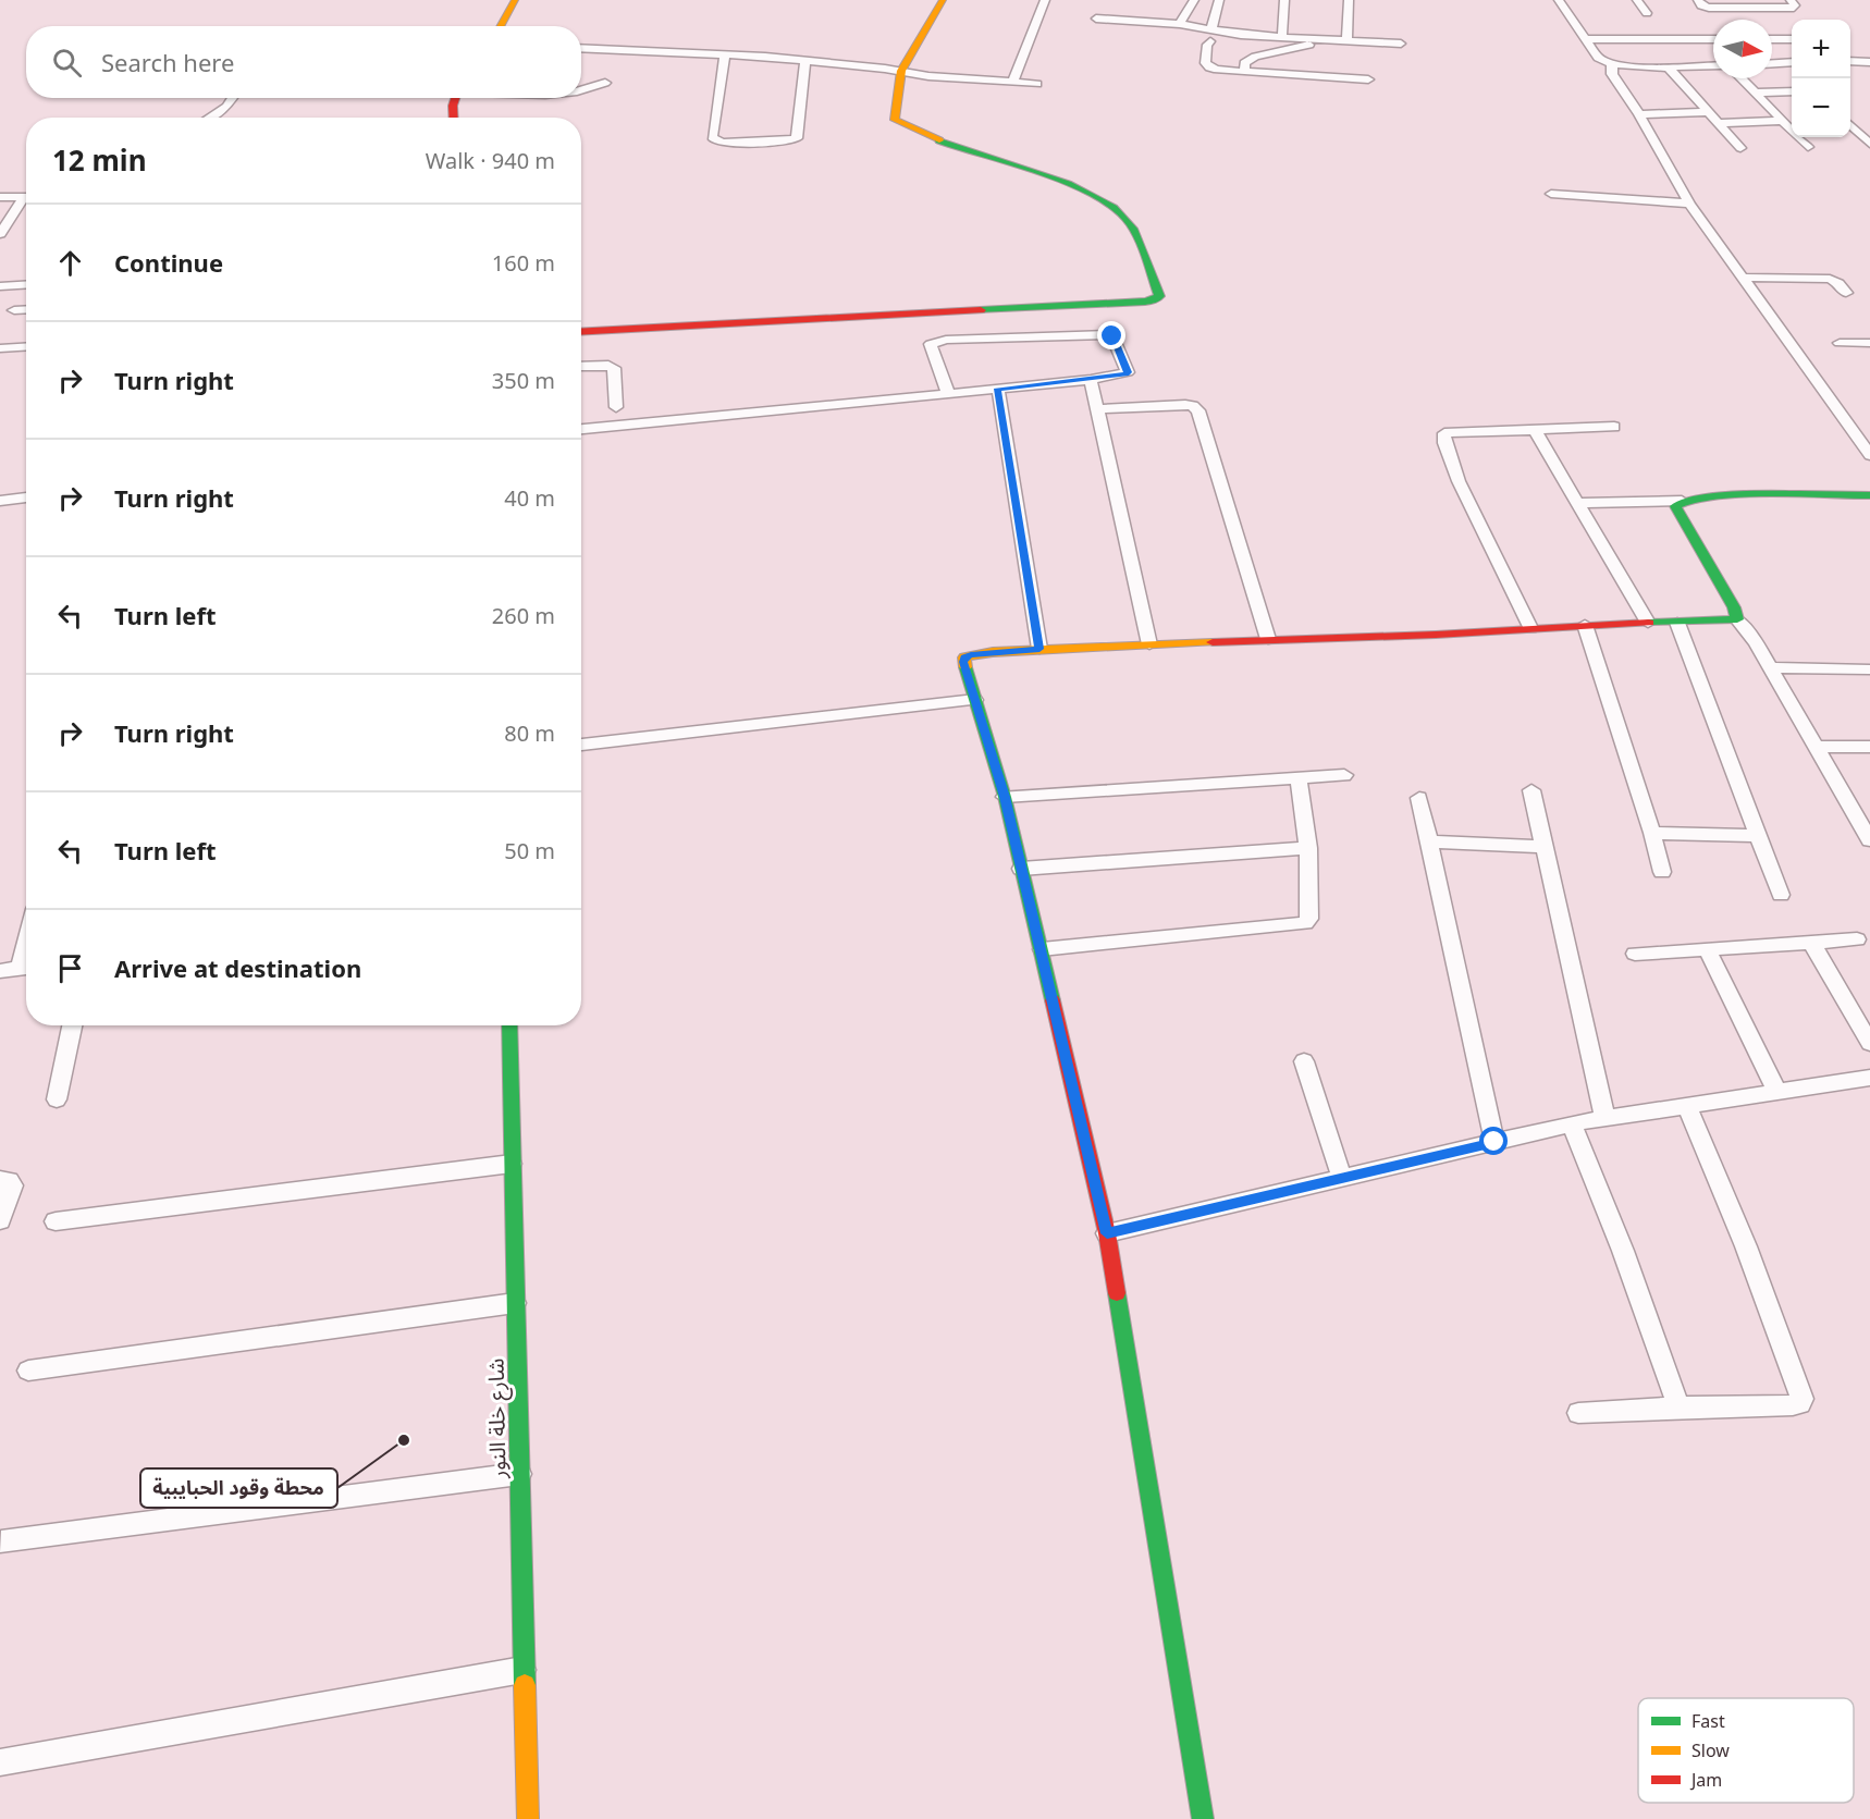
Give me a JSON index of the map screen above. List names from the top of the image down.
{
  "streets": {
    "street": ["شارع خلة النور"]
  },
  "places": ["محطة وقود الحبايبية"],
  "legend": ["Fast", "Slow", "Jam"],
  "north": "right",
  "page": {
    "map_buttons": ["+", "−"],
    "search": "Search here",
    "heading": ["12 min", "Walk · 940 m"],
    "list": [
      ["Continue", "160 m"],
      ["Turn right", "350 m"],
      ["Turn right", "40 m"],
      ["Turn left", "260 m"],
      ["Turn right", "80 m"],
      ["Turn left", "50 m"],
      "Arrive at destination"
    ]
  }
}
